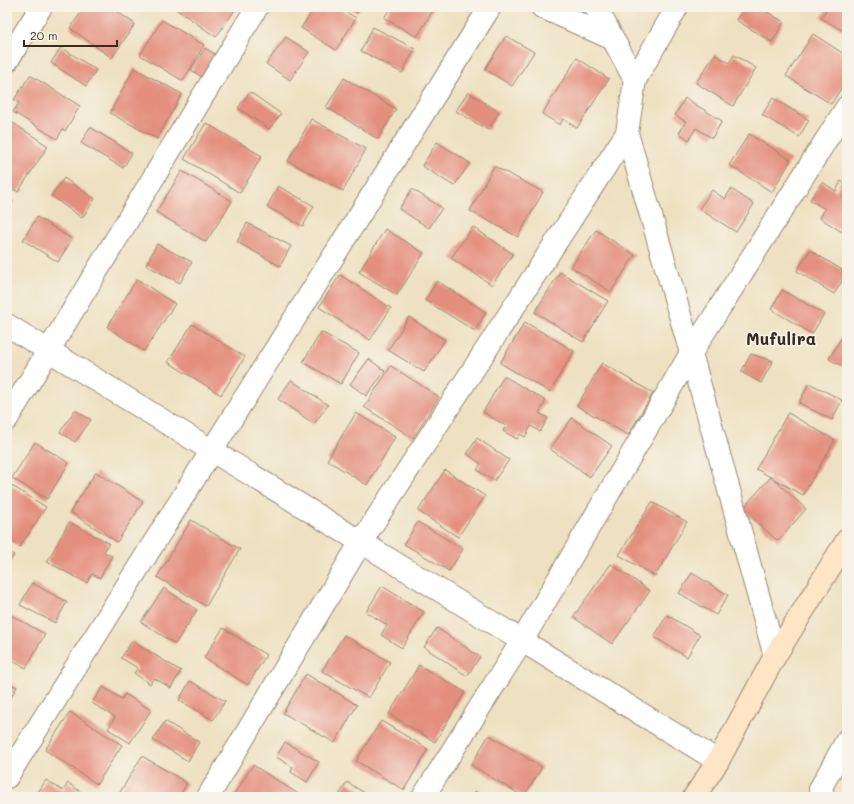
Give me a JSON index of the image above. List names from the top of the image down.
{
  "districts": ["Mufulira"],
  "scale_bar": "20 m"
}
